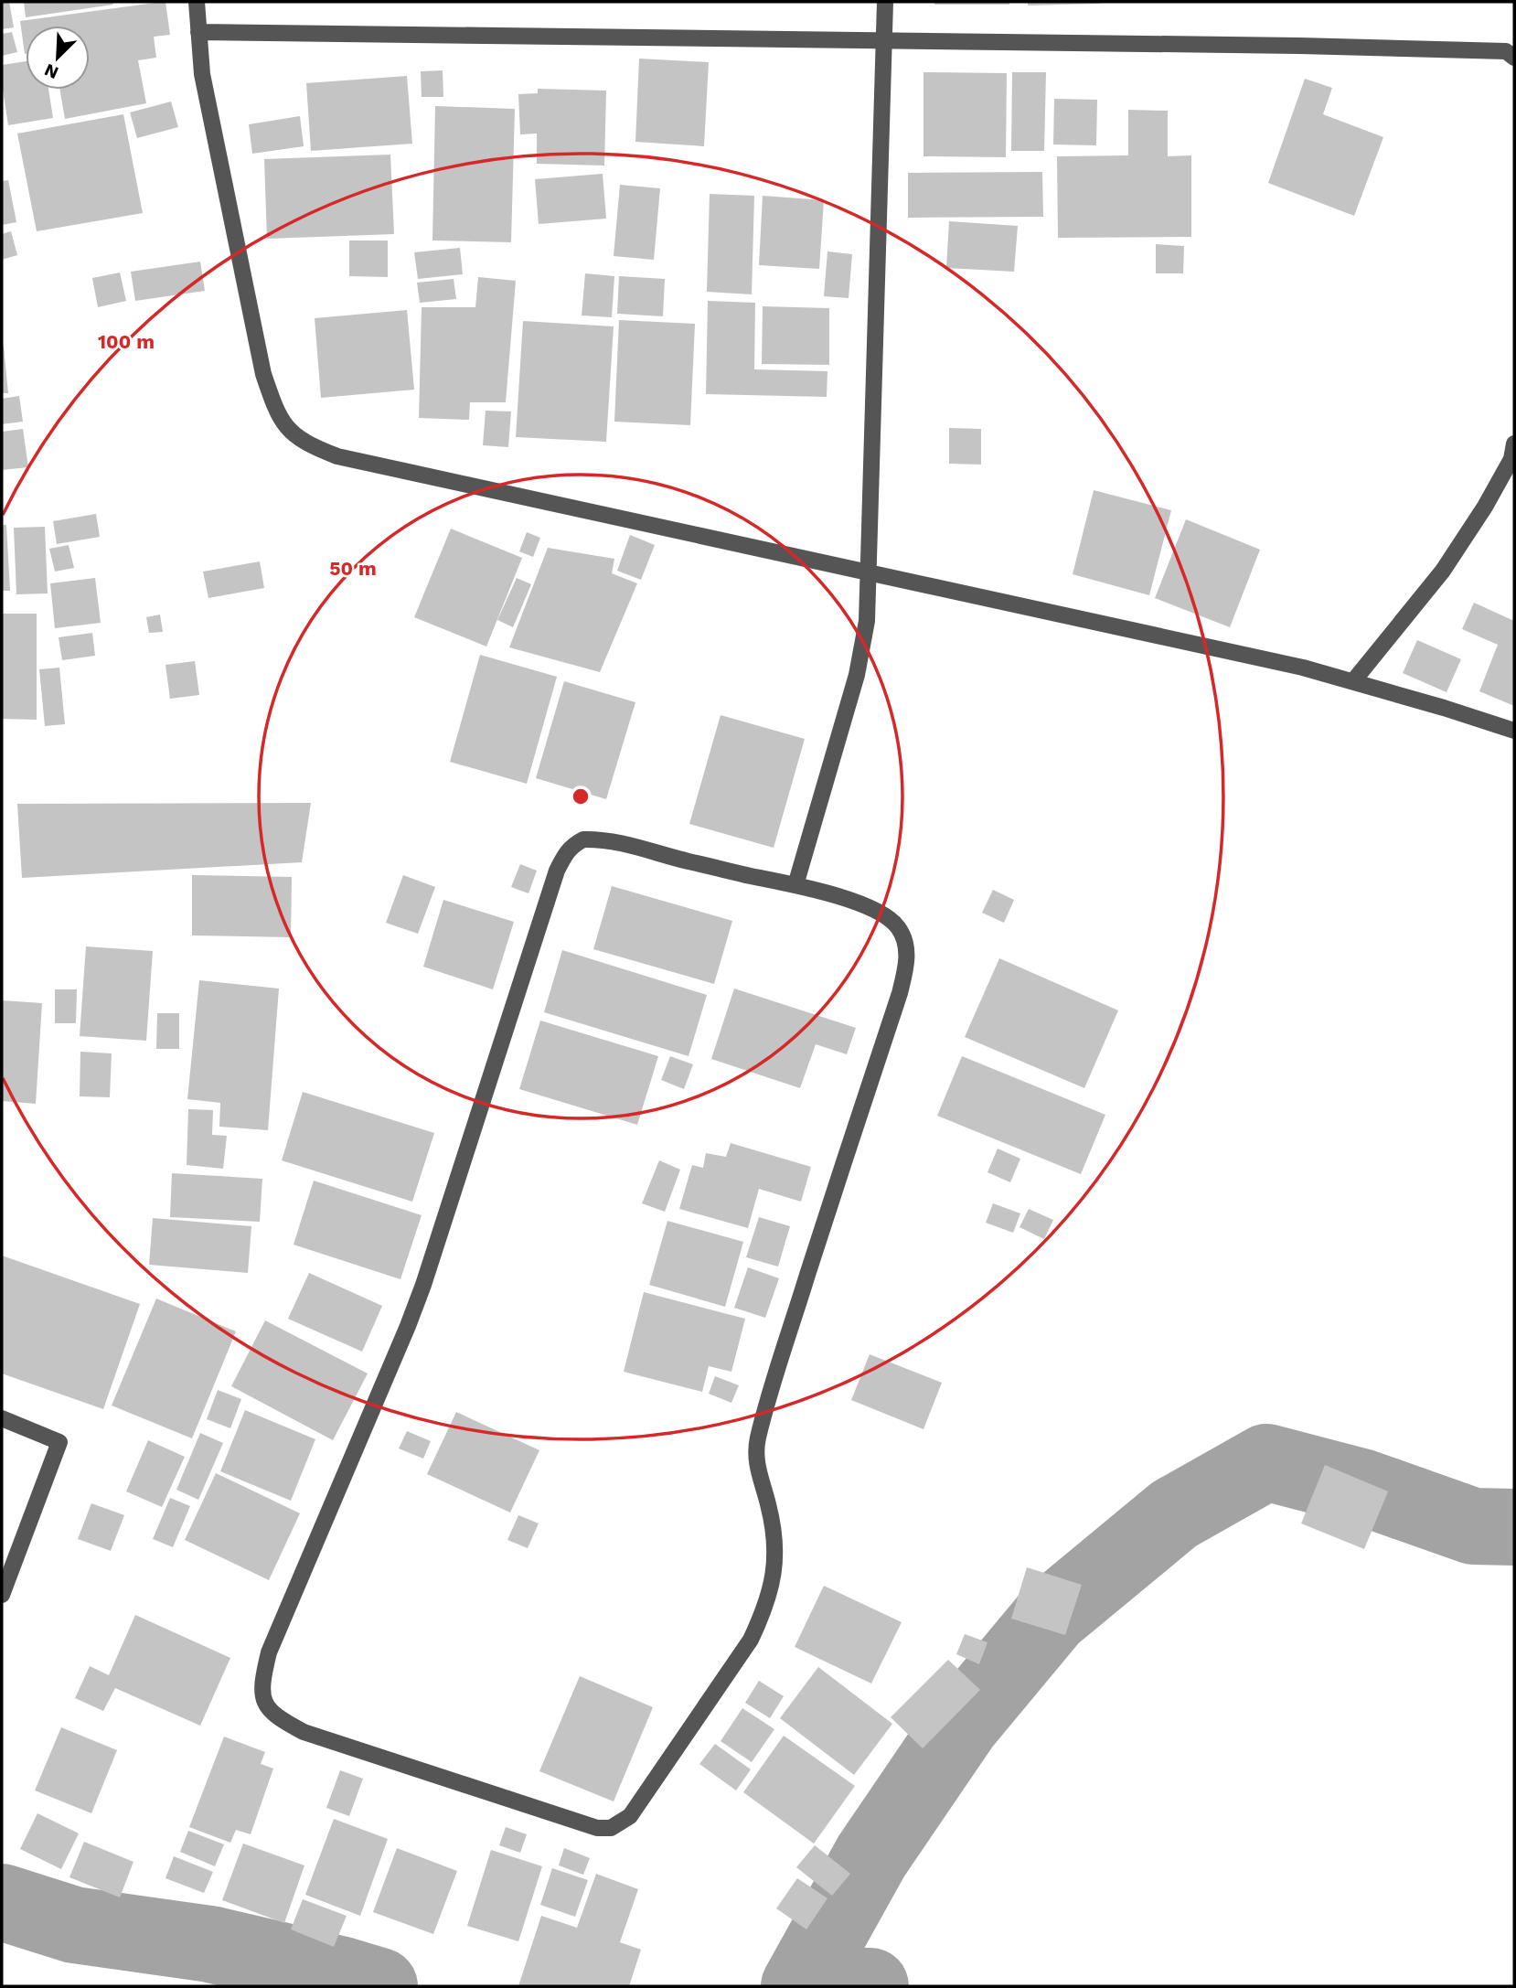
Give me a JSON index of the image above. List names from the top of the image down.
{
  "north": "bottom left",
  "rings": ["100 m", "50 m"]
}
